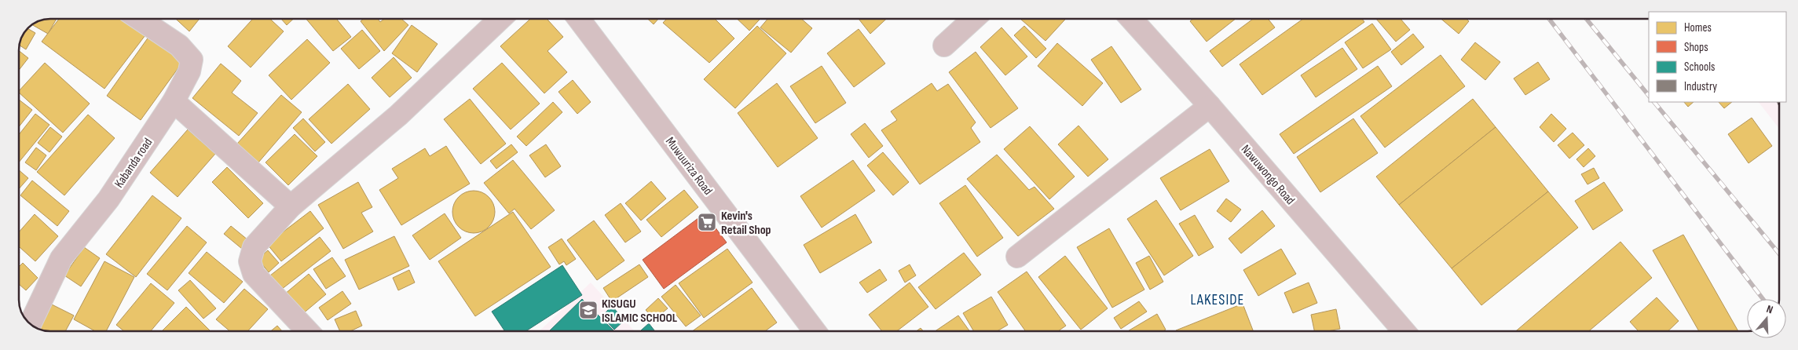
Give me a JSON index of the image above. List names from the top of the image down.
{
  "streets": {
    "street": ["Kabanda road", "Muwuuriza Road", "Nawuwongo Road"]
  },
  "districts": ["LAKESIDE"],
  "places": {
    "supermarket": ["Kevin's Retail Shop"],
    "school or university": ["KISUGU ISLAMIC SCHOOL"]
  },
  "legend": [
    "Homes",
    "Shops",
    "Schools",
    "Industry"
  ],
  "north": "top"
}
